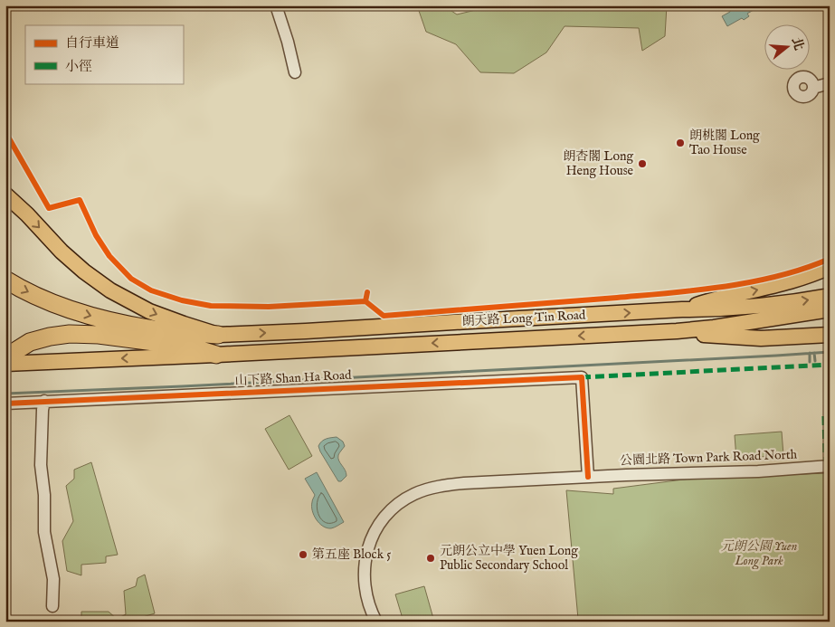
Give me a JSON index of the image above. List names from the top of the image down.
{
  "streets": {
    "main road": ["朗天路 Long Tin Road"],
    "street": ["山下路 Shan Ha Road", "公園北路 Town Park Road North"]
  },
  "crossings": [
    ["山下路 Shan Ha Road", "公園北路 Town Park Road North"]
  ],
  "parks": ["元朗公園 Yuen Long Park"],
  "places": [
    "朗桃閣 Long Tao House",
    "朗杏閣 Long Heng House",
    "第五座 Block 5",
    "元朗公立中學 Yuen Long Public Secondary School"
  ],
  "legend": ["自行車道", "小徑"],
  "north": "right"
}
